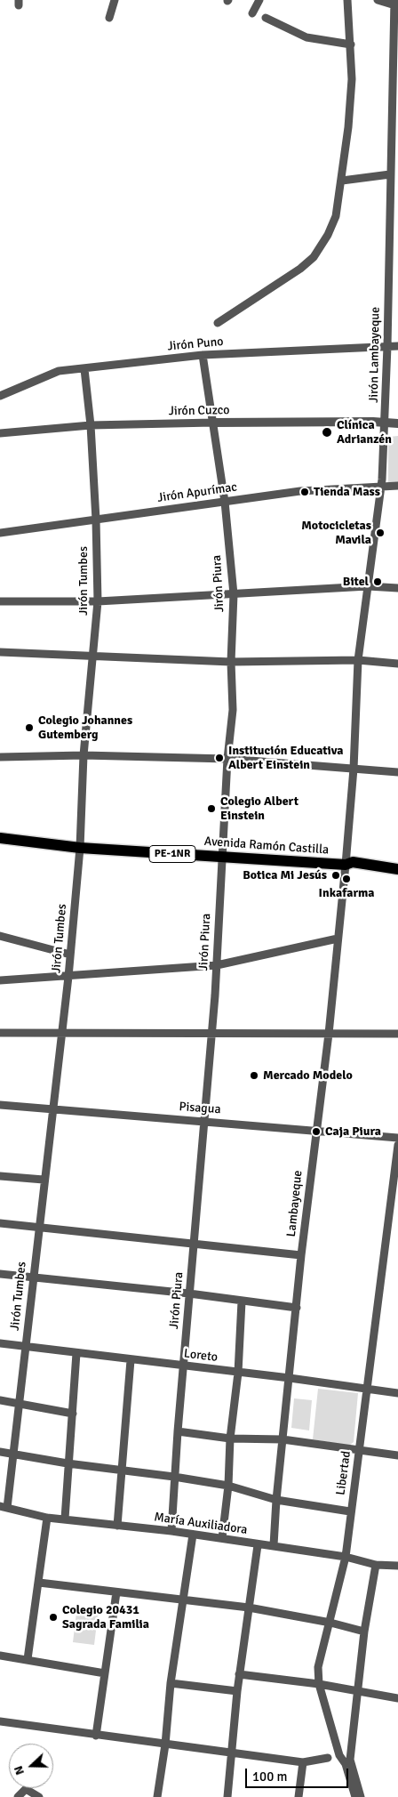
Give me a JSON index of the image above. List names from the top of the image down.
{
  "streets": {
    "main road": ["Avenida Ramón Castilla", "PE-1NR"],
    "street": [
      "Jirón Puno",
      "Jirón Lambayeque",
      "Jirón Cuzco",
      "Jirón Apurímac",
      "Jirón Tumbes",
      "Jirón Piura",
      "Pisagua",
      "Lambayeque",
      "Loreto",
      "Libertad",
      "María Auxiliadora"
    ]
  },
  "crossings": [
    ["Jirón Puno", "Jirón Lambayeque"],
    ["Jirón Puno", "Jirón Tumbes"],
    ["Jirón Puno", "Jirón Piura"],
    ["Jirón Lambayeque", "Jirón Cuzco"],
    ["Jirón Lambayeque", "Jirón Apurímac"],
    ["Jirón Lambayeque", "Avenida Ramón Castilla"],
    ["Jirón Lambayeque", "Lambayeque"],
    ["Jirón Cuzco", "Jirón Tumbes"],
    ["Jirón Cuzco", "Jirón Piura"],
    ["Jirón Apurímac", "Jirón Tumbes"],
    ["Jirón Apurímac", "Jirón Piura"],
    ["Jirón Tumbes", "Avenida Ramón Castilla"],
    ["Jirón Tumbes", "Pisagua"],
    ["Jirón Tumbes", "Loreto"],
    ["Jirón Tumbes", "María Auxiliadora"],
    ["Jirón Piura", "Avenida Ramón Castilla"],
    ["Jirón Piura", "Pisagua"],
    ["Jirón Piura", "Loreto"],
    ["Jirón Piura", "María Auxiliadora"],
    ["Avenida Ramón Castilla", "Lambayeque"],
    ["Pisagua", "Lambayeque"],
    ["Lambayeque", "Loreto"],
    ["Lambayeque", "María Auxiliadora"],
    ["Loreto", "Libertad"],
    ["Libertad", "María Auxiliadora"]
  ],
  "places": [
    "Clínica Adrianzén",
    "Tienda Mass",
    "Motocicletas Mavila",
    "Bitel",
    "Colegio Johannes Gutemberg",
    "Institución Educativa Albert Einstein",
    "Colegio Albert Einstein",
    "Botica Mi Jesús",
    "Inkafarma",
    "Mercado Modelo",
    "Caja Piura",
    "Colegio 20431 Sagrada Familia"
  ],
  "scale_bar": "100 m",
  "north": "left"
}
